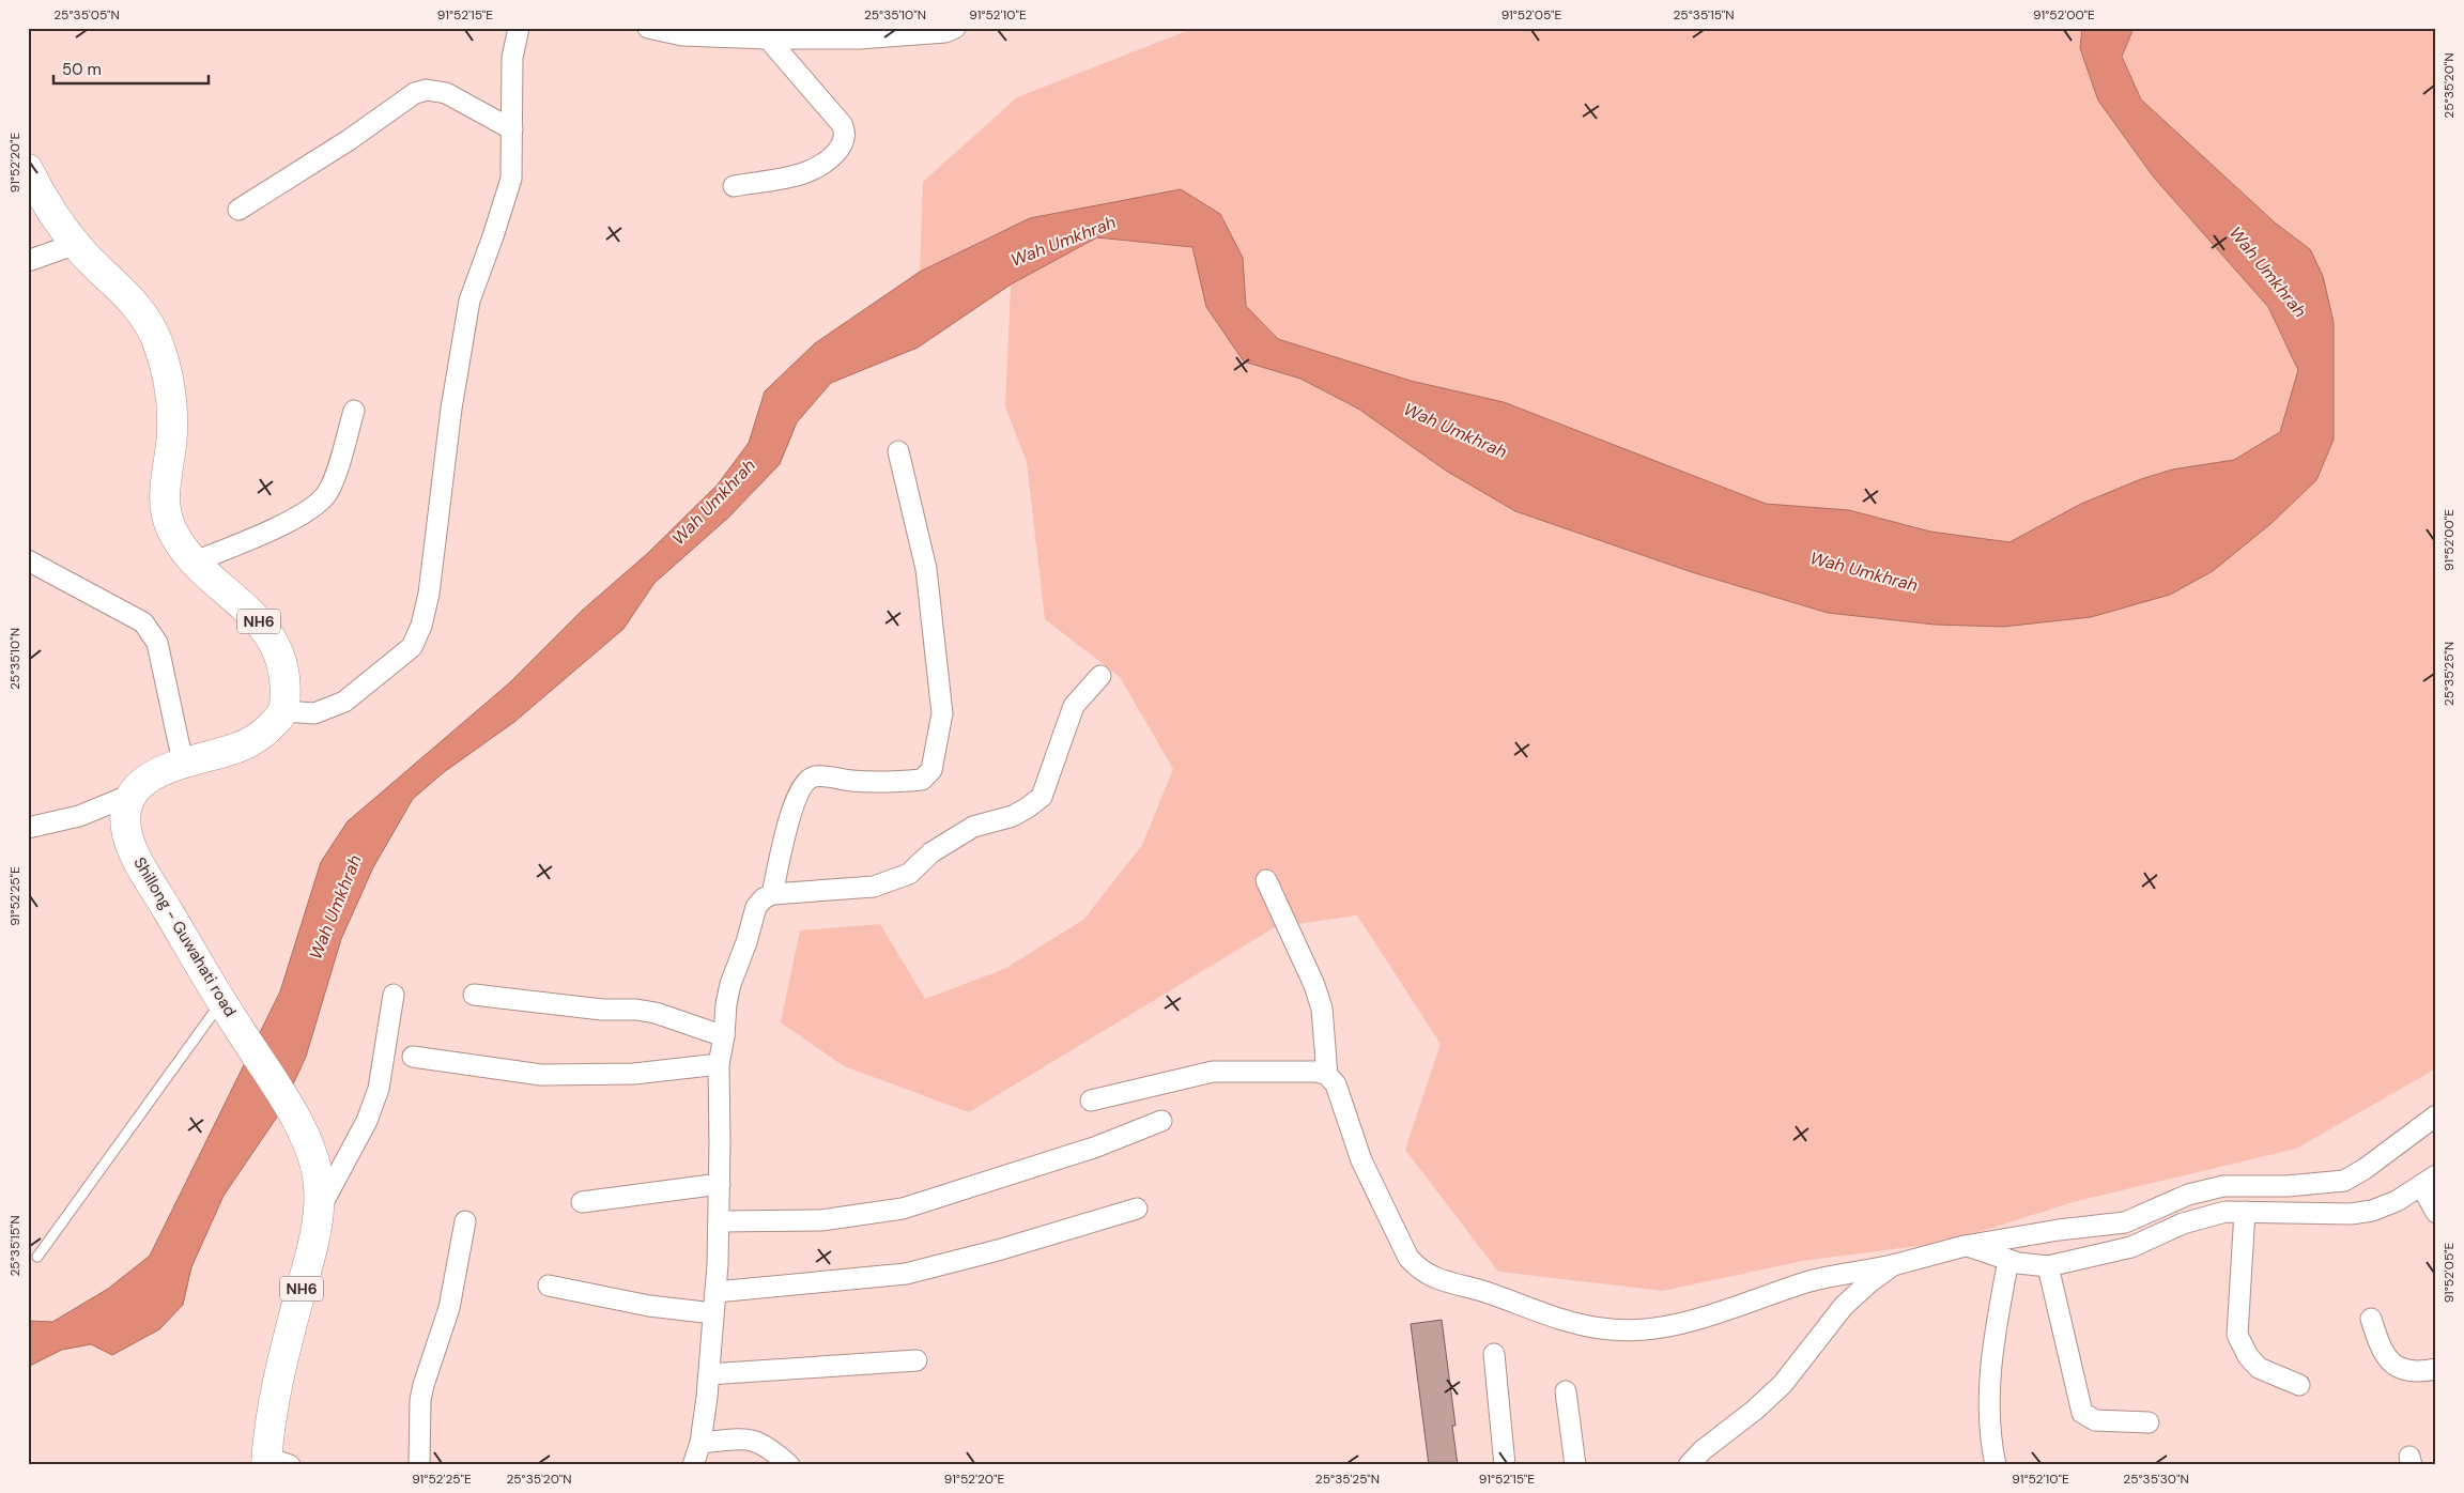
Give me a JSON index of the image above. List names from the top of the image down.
{
  "streets": {
    "highway": ["NH6", "Shillong - Guwahati road"]
  },
  "crossings": [
    ["NH6", "Shillong - Guwahati road"]
  ],
  "water": ["Wah Umkhrah"],
  "scale_bar": "50 m",
  "coordinates": [
    "25°35'05\"N",
    "91°52'15\"E",
    "25°35'10\"N",
    "91°52'10\"E",
    "91°52'05\"E",
    "25°35'15\"N",
    "91°52'00\"E",
    "25°35'20\"N",
    "91°52'20\"E",
    "25°35'25\"N",
    "91°52'25\"E",
    "25°35'30\"N"
  ]
}
